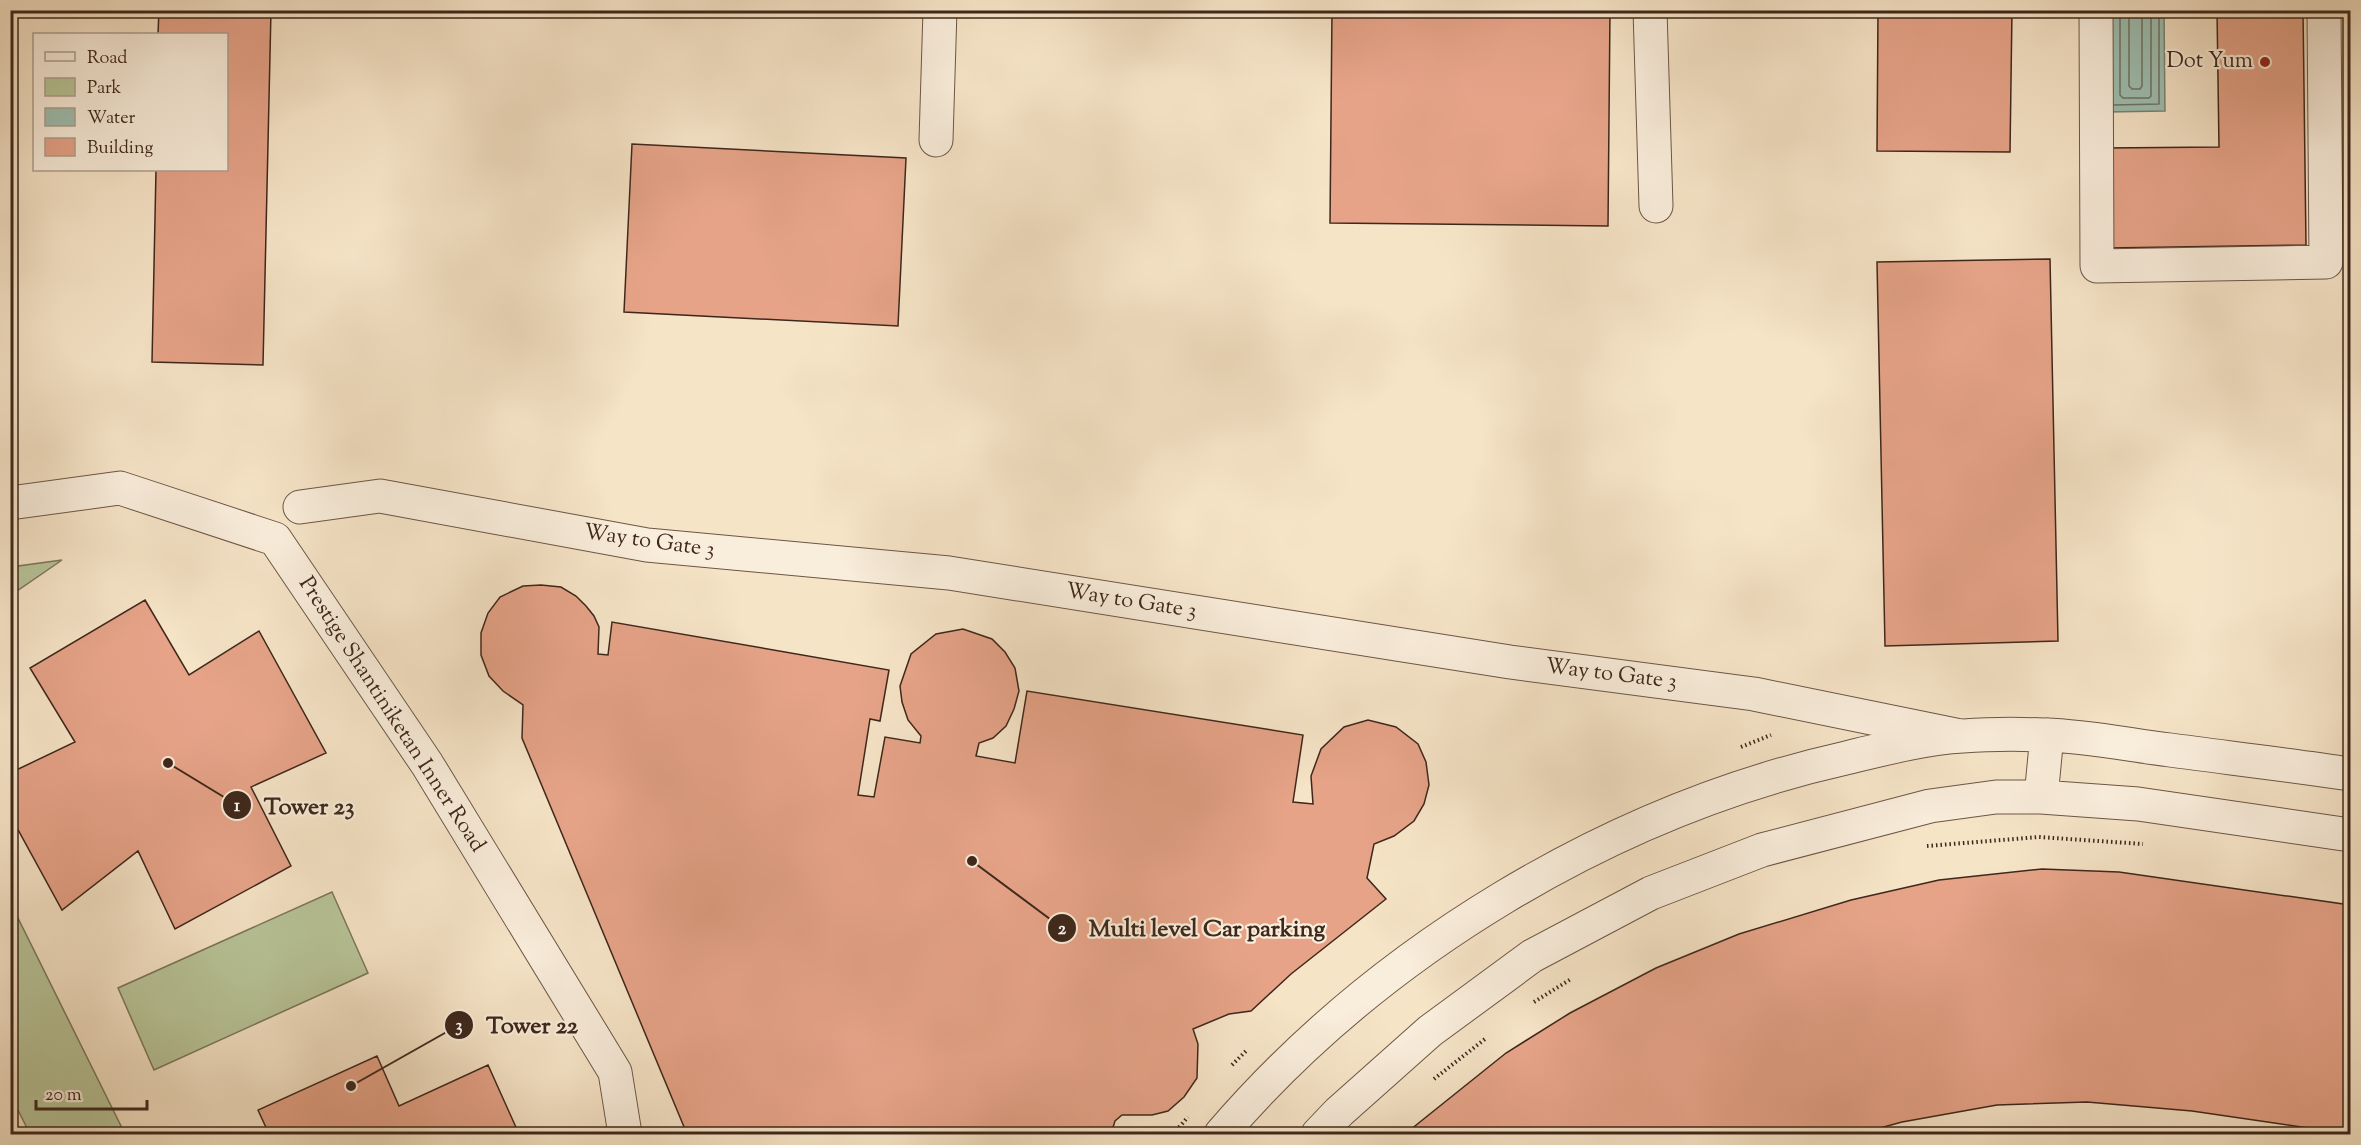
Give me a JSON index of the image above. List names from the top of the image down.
{
  "streets": {
    "street": ["Way to Gate 3", "Prestige Shantiniketan Inner Road"]
  },
  "places": [
    "Dot Yum",
    "Tower 23",
    "Multi level Car parking",
    "Tower 22"
  ],
  "legend": [
    "Road",
    "Park",
    "Water",
    "Building"
  ],
  "scale_bar": "20 m"
}
